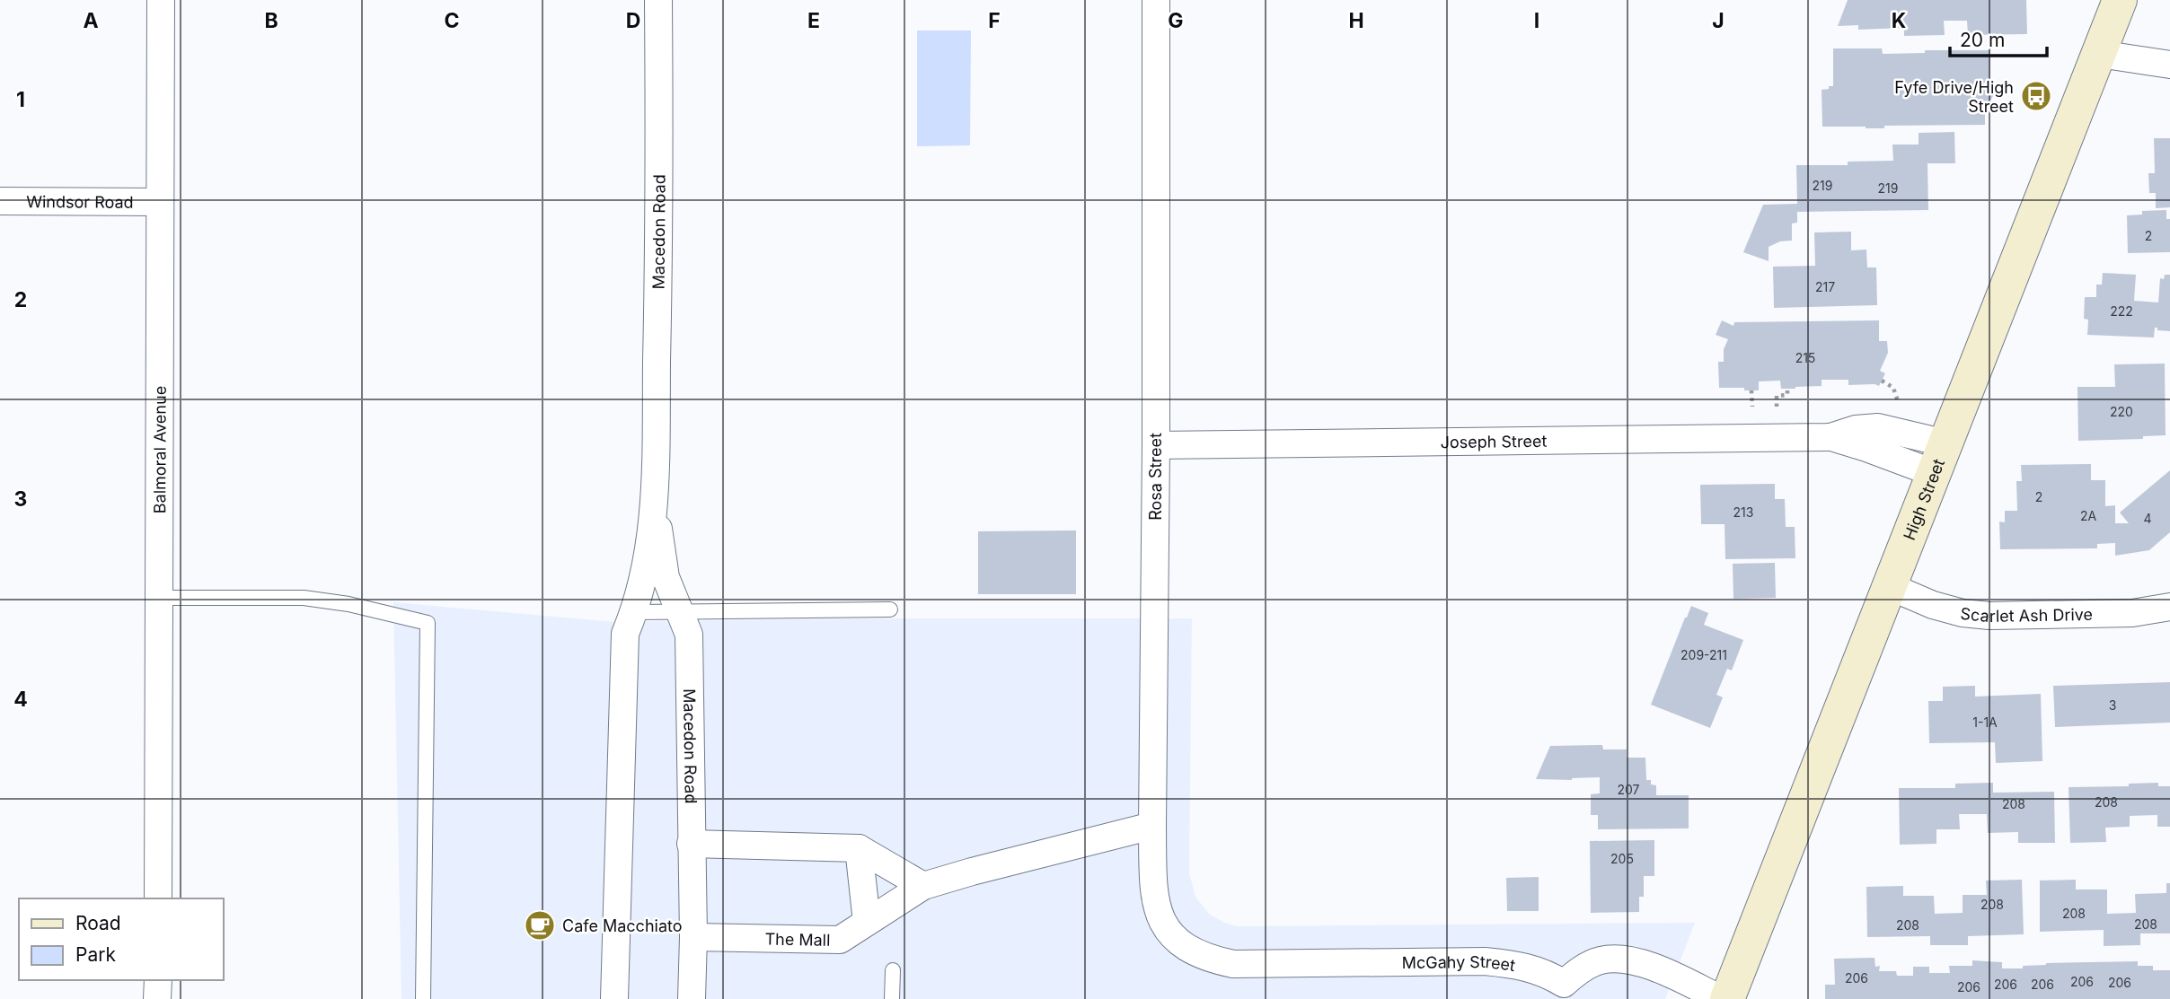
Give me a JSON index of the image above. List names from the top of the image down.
{
  "streets": {
    "main road": ["High Street"],
    "street": [
      "Windsor Road",
      "Macedon Road",
      "Joseph Street",
      "Balmoral Avenue",
      "Rosa Street",
      "Scarlet Ash Drive",
      "The Mall",
      "McGahy Street"
    ]
  },
  "crossings": [
    ["Windsor Road", "Balmoral Avenue"],
    ["Macedon Road", "The Mall"],
    ["Joseph Street", "Rosa Street"],
    ["Joseph Street", "High Street"],
    ["Rosa Street", "The Mall"],
    ["Rosa Street", "McGahy Street"],
    ["High Street", "Scarlet Ash Drive"]
  ],
  "places": {
    "bus stop": ["Fyfe Drive/High Street"],
    "cafe": ["Cafe Macchiato"]
  },
  "house_numbers": [
    "219",
    "219",
    "2",
    "217",
    "222",
    "215",
    "220",
    "2",
    "213",
    "2A",
    "4",
    "209-211",
    "3",
    "1-1A",
    "207",
    "208",
    "208",
    "205",
    "208",
    "208",
    "208",
    "208",
    "206",
    "206",
    "206",
    "206",
    "206",
    "206"
  ],
  "legend": ["Road", "Park"],
  "scale_bar": "20 m",
  "grid": {
    "columns": [
      "A",
      "B",
      "C",
      "D",
      "E",
      "F",
      "G",
      "H",
      "I",
      "J",
      "K"
    ],
    "rows": [
      "1",
      "2",
      "3",
      "4"
    ]
  }
}
